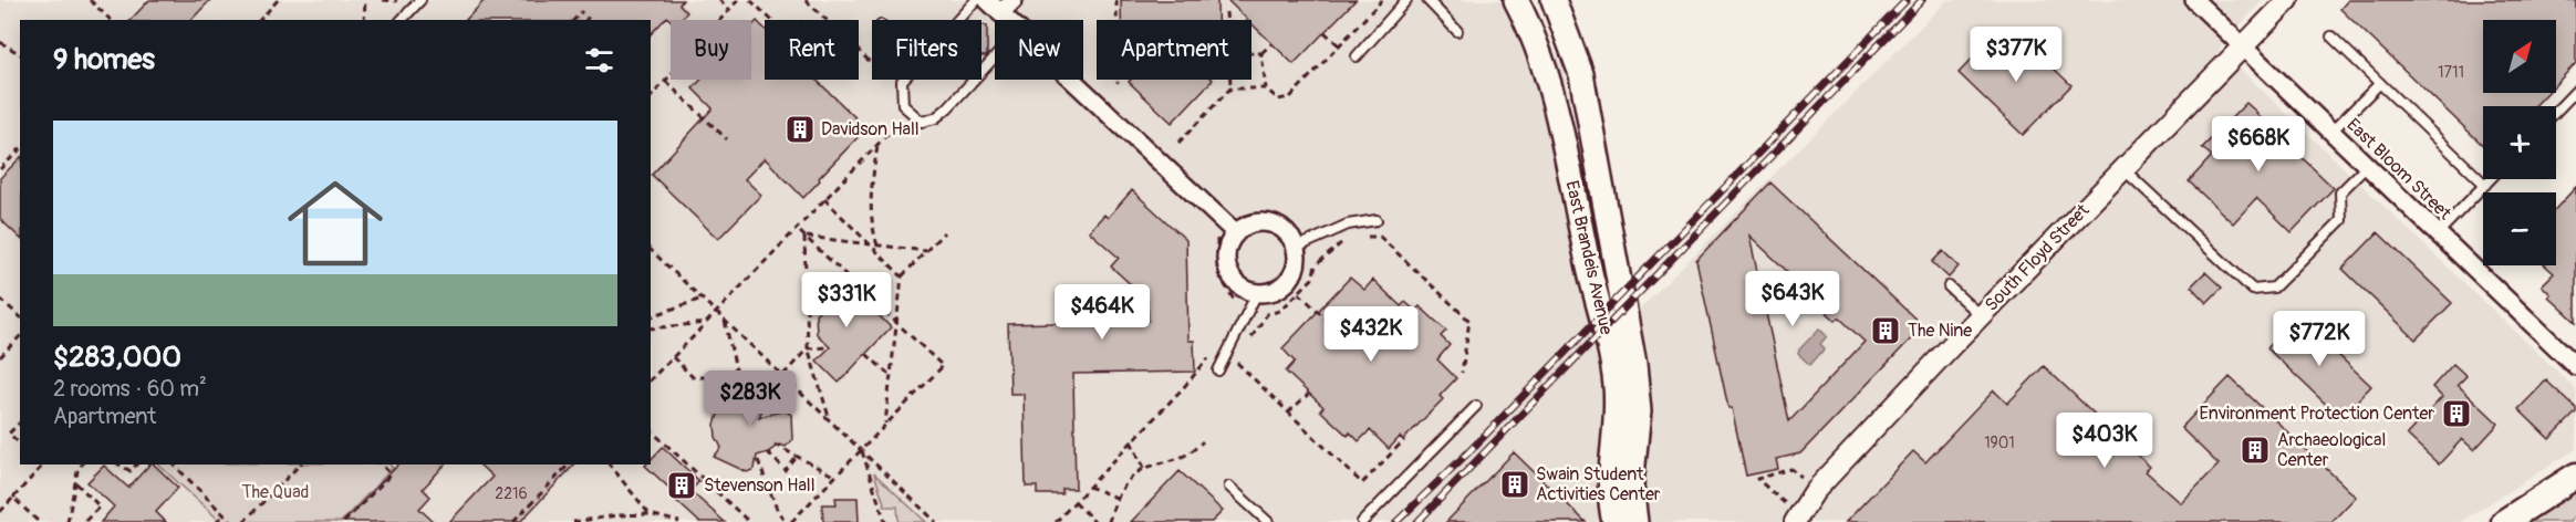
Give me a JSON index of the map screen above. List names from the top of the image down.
{
  "streets": {
    "main road": ["East Brandeis Avenue"],
    "street": ["East Bloom Street", "South Floyd Street"]
  },
  "crossings": [
    ["East Bloom Street", "South Floyd Street"]
  ],
  "parks": ["The Quad"],
  "places": {
    "building": [
      "Davidson Hall",
      "The Nine",
      "Environment Protection Center",
      "Archaeological Center",
      "Swain Student Activities Center",
      "Stevenson Hall"
    ]
  },
  "house_numbers": ["1711", "1901", "2216"],
  "north": "top right",
  "page": {
    "map_buttons": ["+", "−"],
    "chip": [
      "Buy",
      "Rent",
      "Filters",
      "New",
      "Apartment"
    ],
    "heading": "9 homes",
    "price": [
      "$377K",
      "$668K",
      "$643K",
      "$331K",
      "$464K",
      "$432K",
      "$772K",
      "$283K",
      "$403K"
    ],
    "list": [
      {
        "name": "$283,000",
        "note": "2 rooms · 60 m² · Apartment"
      }
    ]
  }
}
